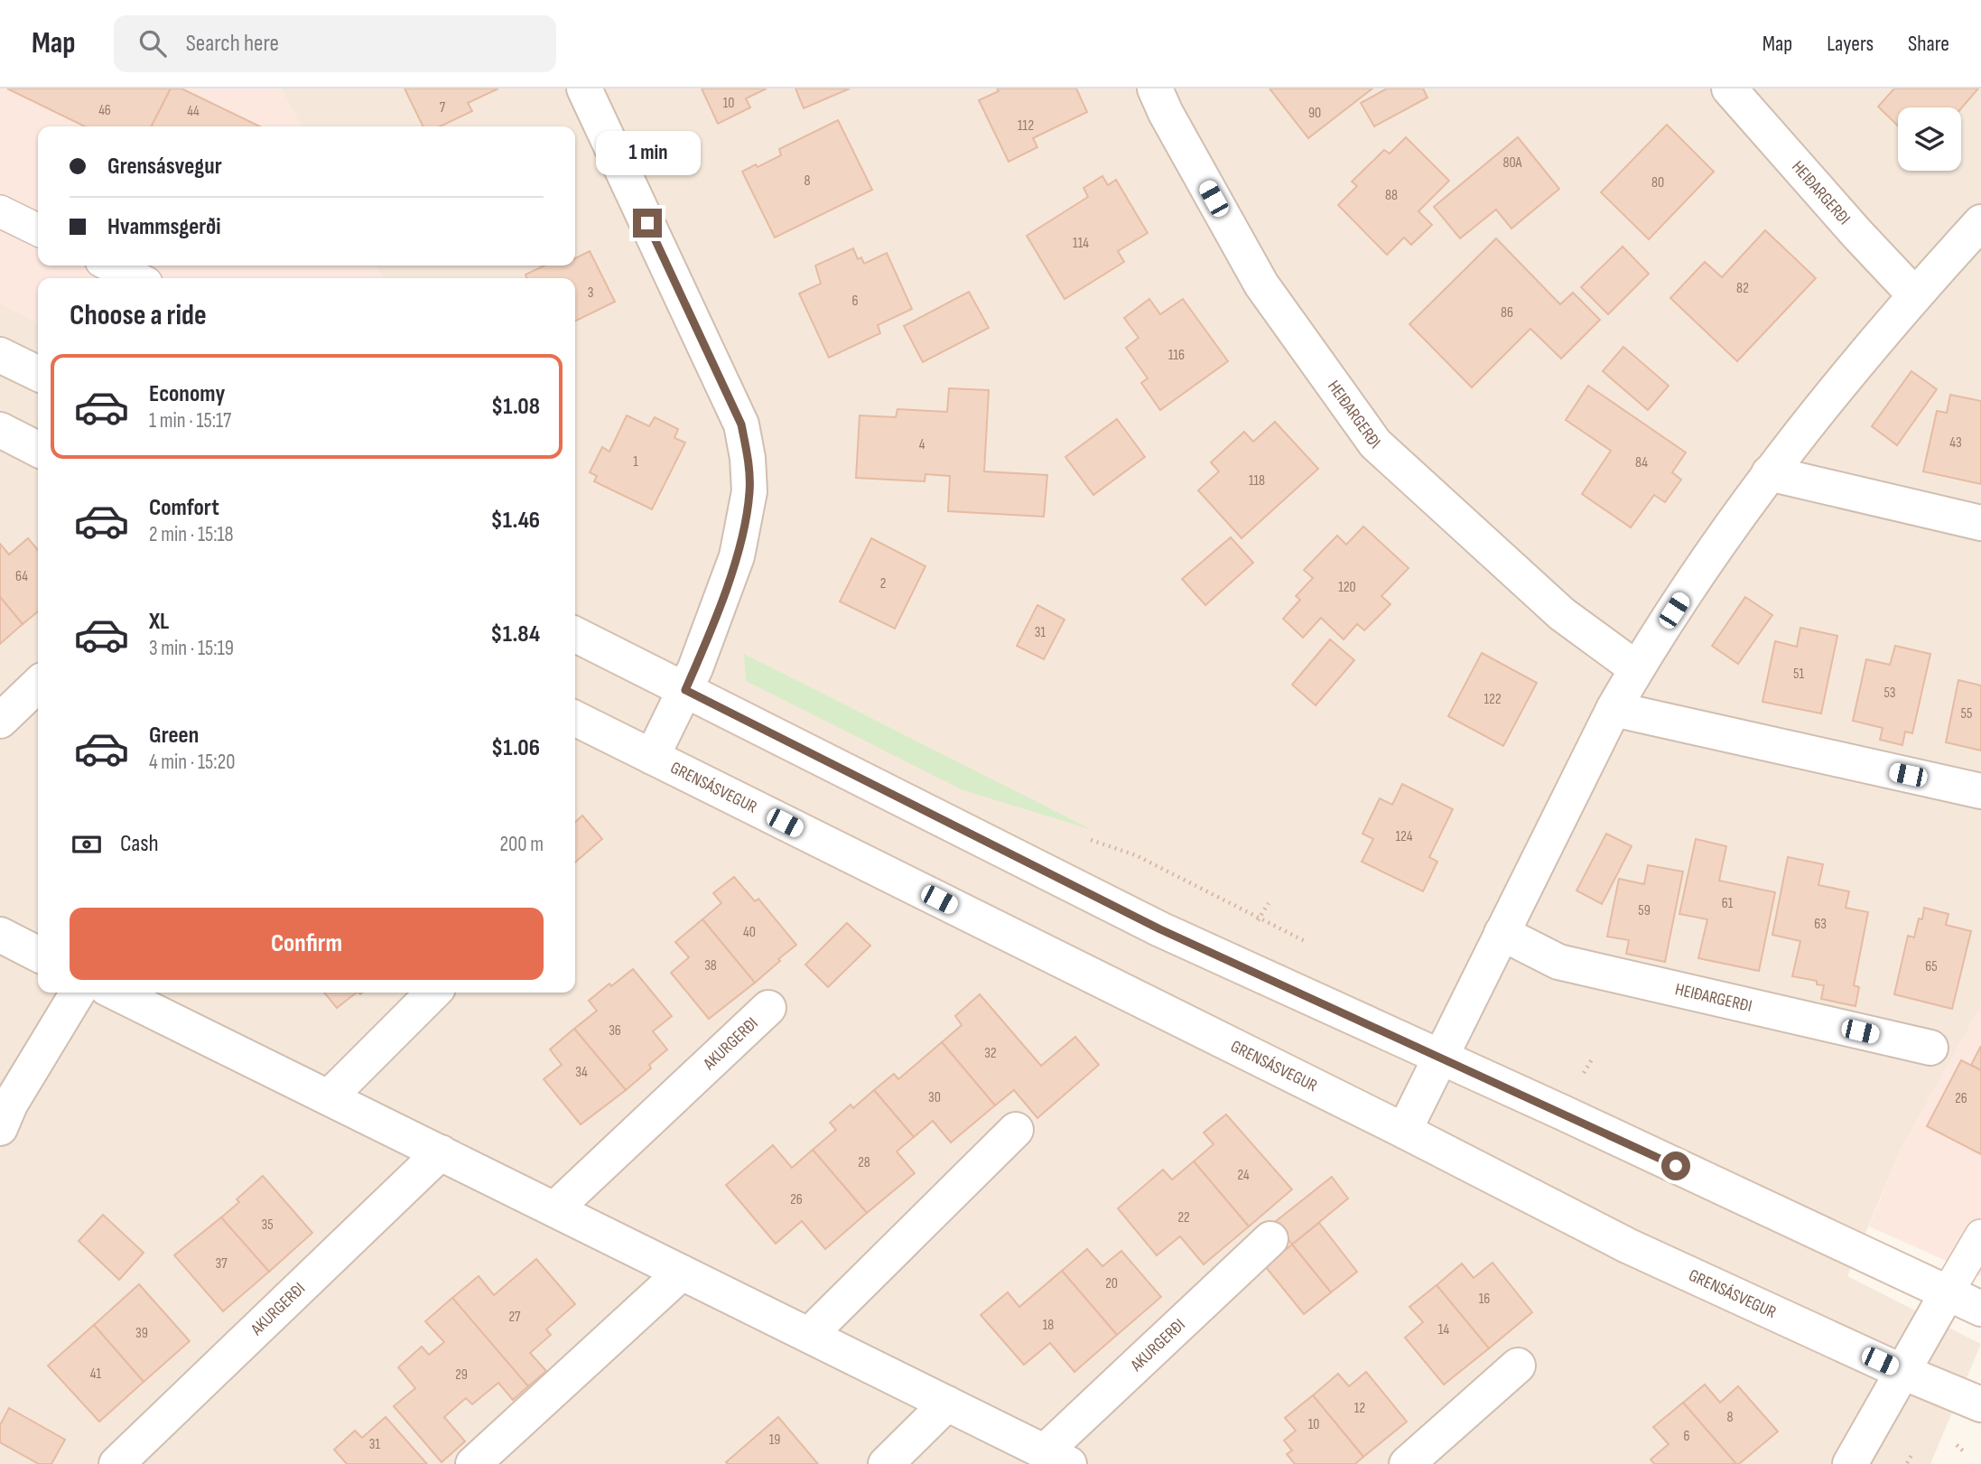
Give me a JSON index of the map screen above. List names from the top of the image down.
{
  "streets": {
    "street": ["HEIÐARGERÐI", "GRENSÁSVEGUR", "AKURGERÐI"]
  },
  "house_numbers": [
    "10",
    "7",
    "46",
    "44",
    "90",
    "112",
    "80A",
    "8",
    "80",
    "88",
    "114",
    "82",
    "3",
    "6",
    "86",
    "116",
    "43",
    "4",
    "1",
    "84",
    "118",
    "64",
    "2",
    "120",
    "31",
    "51",
    "53",
    "122",
    "55",
    "124",
    "61",
    "59",
    "63",
    "40",
    "38",
    "65",
    "36",
    "32",
    "34",
    "30",
    "26",
    "28",
    "24",
    "26",
    "22",
    "35",
    "37",
    "20",
    "16",
    "27",
    "18",
    "14",
    "39",
    "41",
    "29",
    "12",
    "8",
    "10",
    "6",
    "19",
    "31"
  ],
  "page": {
    "header": "Map",
    "search": "Search here",
    "nav": ["Map", "Layers", "Share"],
    "banner": ["Grensásvegur", "Hvammsgerði"],
    "bubble": "1 min",
    "heading": "Choose a ride",
    "list": [
      {
        "name": "Economy",
        "note": "1 min · 15:17",
        "value": "$1.08"
      },
      {
        "name": "Comfort",
        "note": "2 min · 15:18",
        "value": "$1.46"
      },
      {
        "name": "XL",
        "note": "3 min · 15:19",
        "value": "$1.84"
      },
      {
        "name": "Green",
        "note": "4 min · 15:20",
        "value": "$1.06"
      }
    ],
    "pay": ["Cash", "200 m"],
    "buttons": "Confirm"
  }
}
